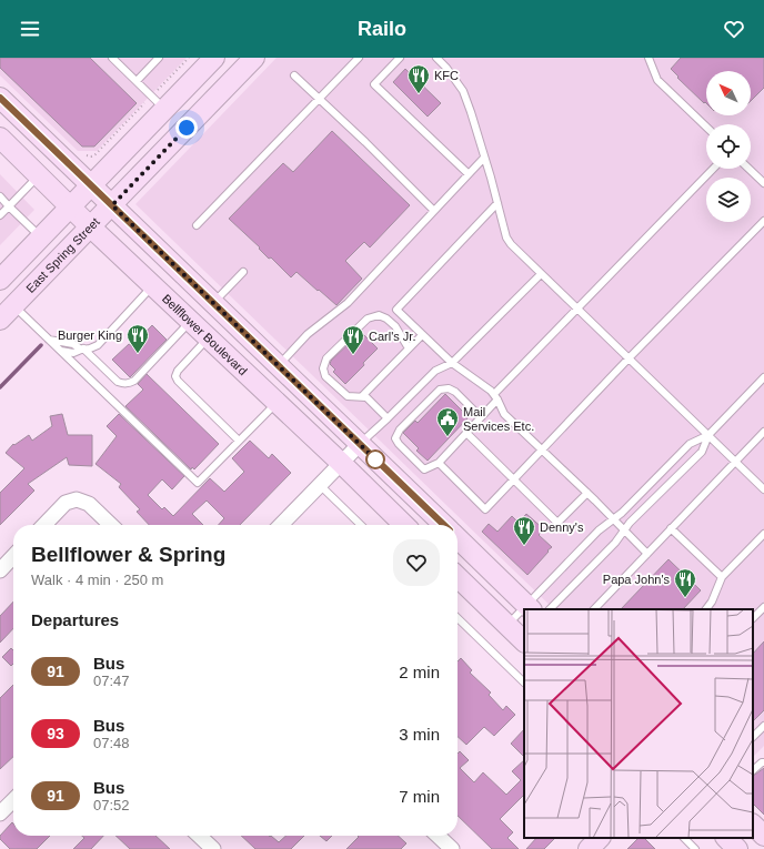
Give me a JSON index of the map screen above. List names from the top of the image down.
{
  "streets": {
    "main road": ["East Spring Street", "Bellflower Boulevard"]
  },
  "crossings": [
    ["East Spring Street", "Bellflower Boulevard"]
  ],
  "places": {
    "restaurant": [
      "KFC",
      "Burger King",
      "Carl's Jr.",
      "Denny's",
      "Papa John's"
    ],
    "public building": ["Mail Services Etc."]
  },
  "lines": ["bus line 91"],
  "north": "top left",
  "page": {
    "header": "Railo",
    "heading": [
      ["Bellflower & Spring", "Walk · 4 min · 250 m"],
      "Departures"
    ],
    "list": [
      {
        "mark": "91",
        "name": "Bus",
        "note": "07:47",
        "value": "2 min"
      },
      {
        "mark": "93",
        "name": "Bus",
        "note": "07:48",
        "value": "3 min"
      },
      {
        "mark": "91",
        "name": "Bus",
        "note": "07:52",
        "value": "7 min"
      }
    ]
  }
}
